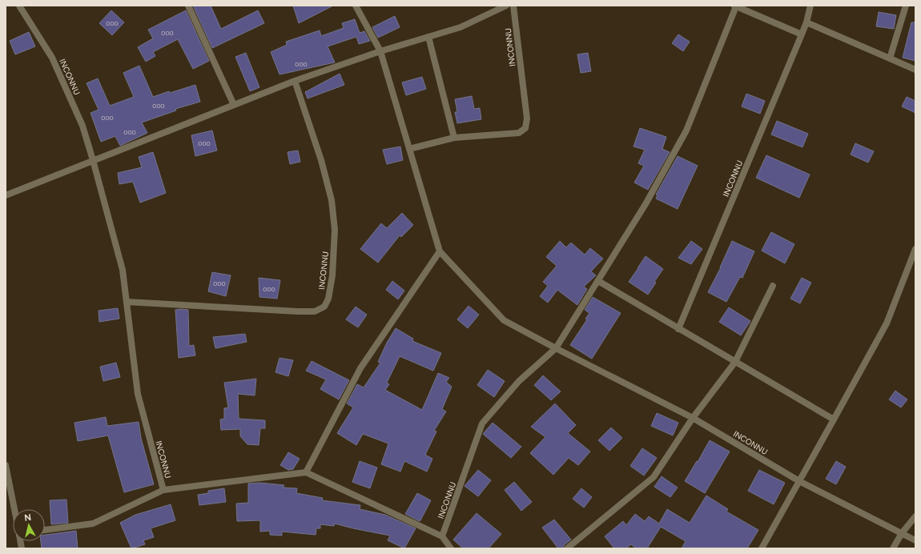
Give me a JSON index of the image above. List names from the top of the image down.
{
  "streets": {
    "street": ["INCONNU"]
  },
  "house_numbers": [
    "000",
    "000",
    "000",
    "000",
    "000",
    "000",
    "000",
    "000",
    "000"
  ],
  "north": "top"
}
